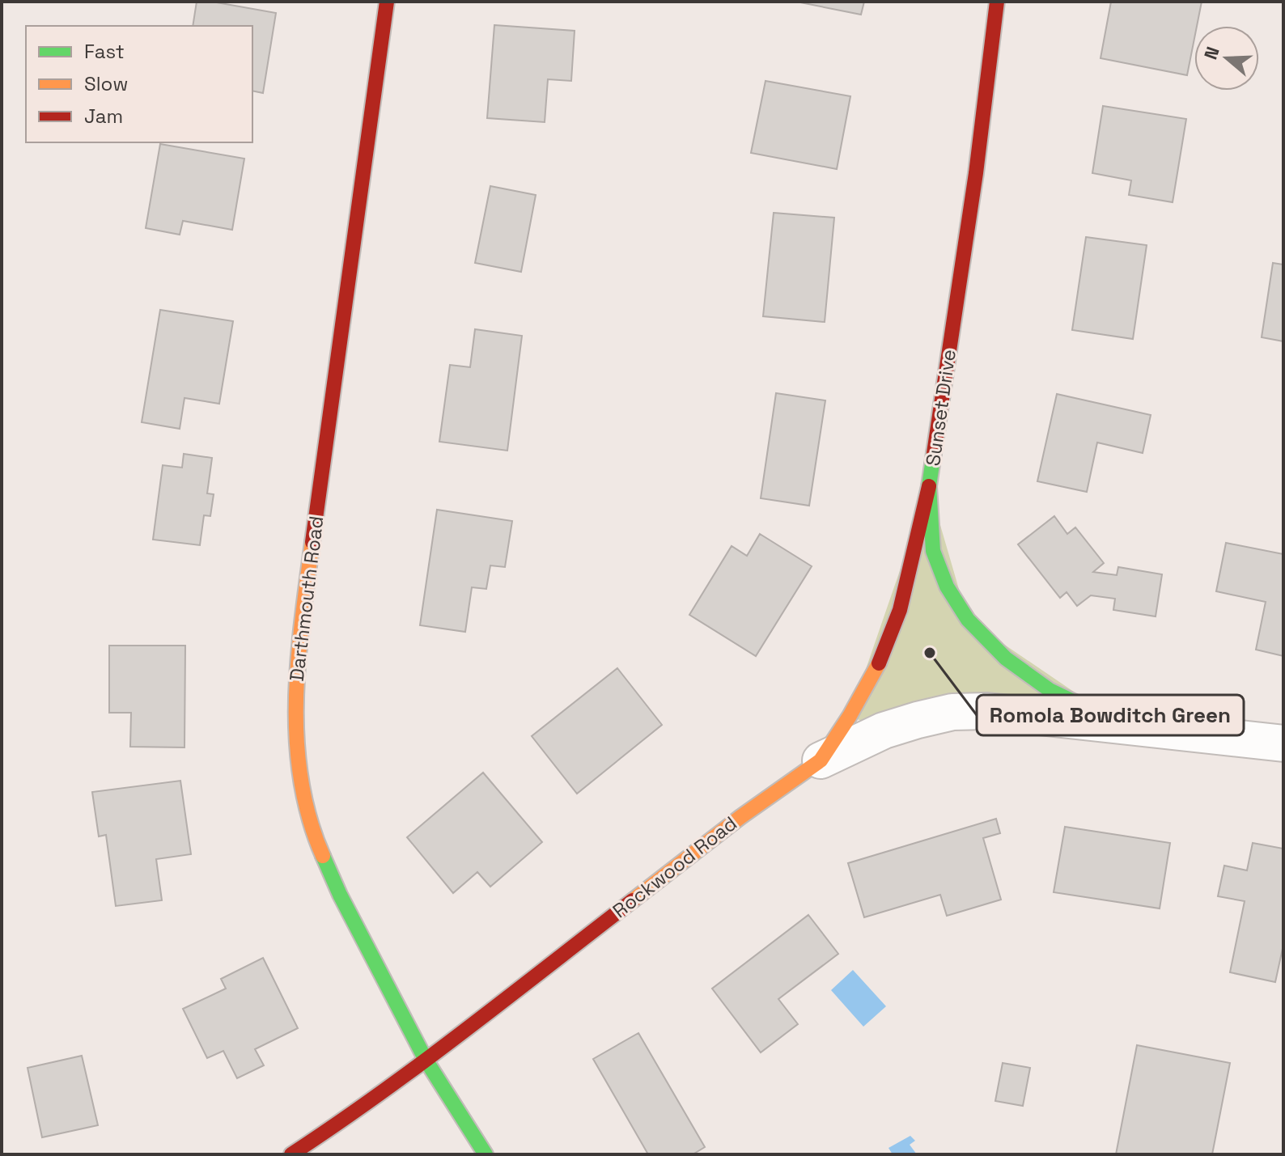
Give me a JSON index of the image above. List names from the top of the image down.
{
  "streets": {
    "street": ["Sunset Drive", "Darthmouth Road", "Rockwood Road"]
  },
  "crossings": [
    ["Sunset Drive", "Rockwood Road"],
    ["Darthmouth Road", "Rockwood Road"]
  ],
  "places": ["Romola Bowditch Green"],
  "legend": ["Fast", "Slow", "Jam"],
  "north": "left"
}
